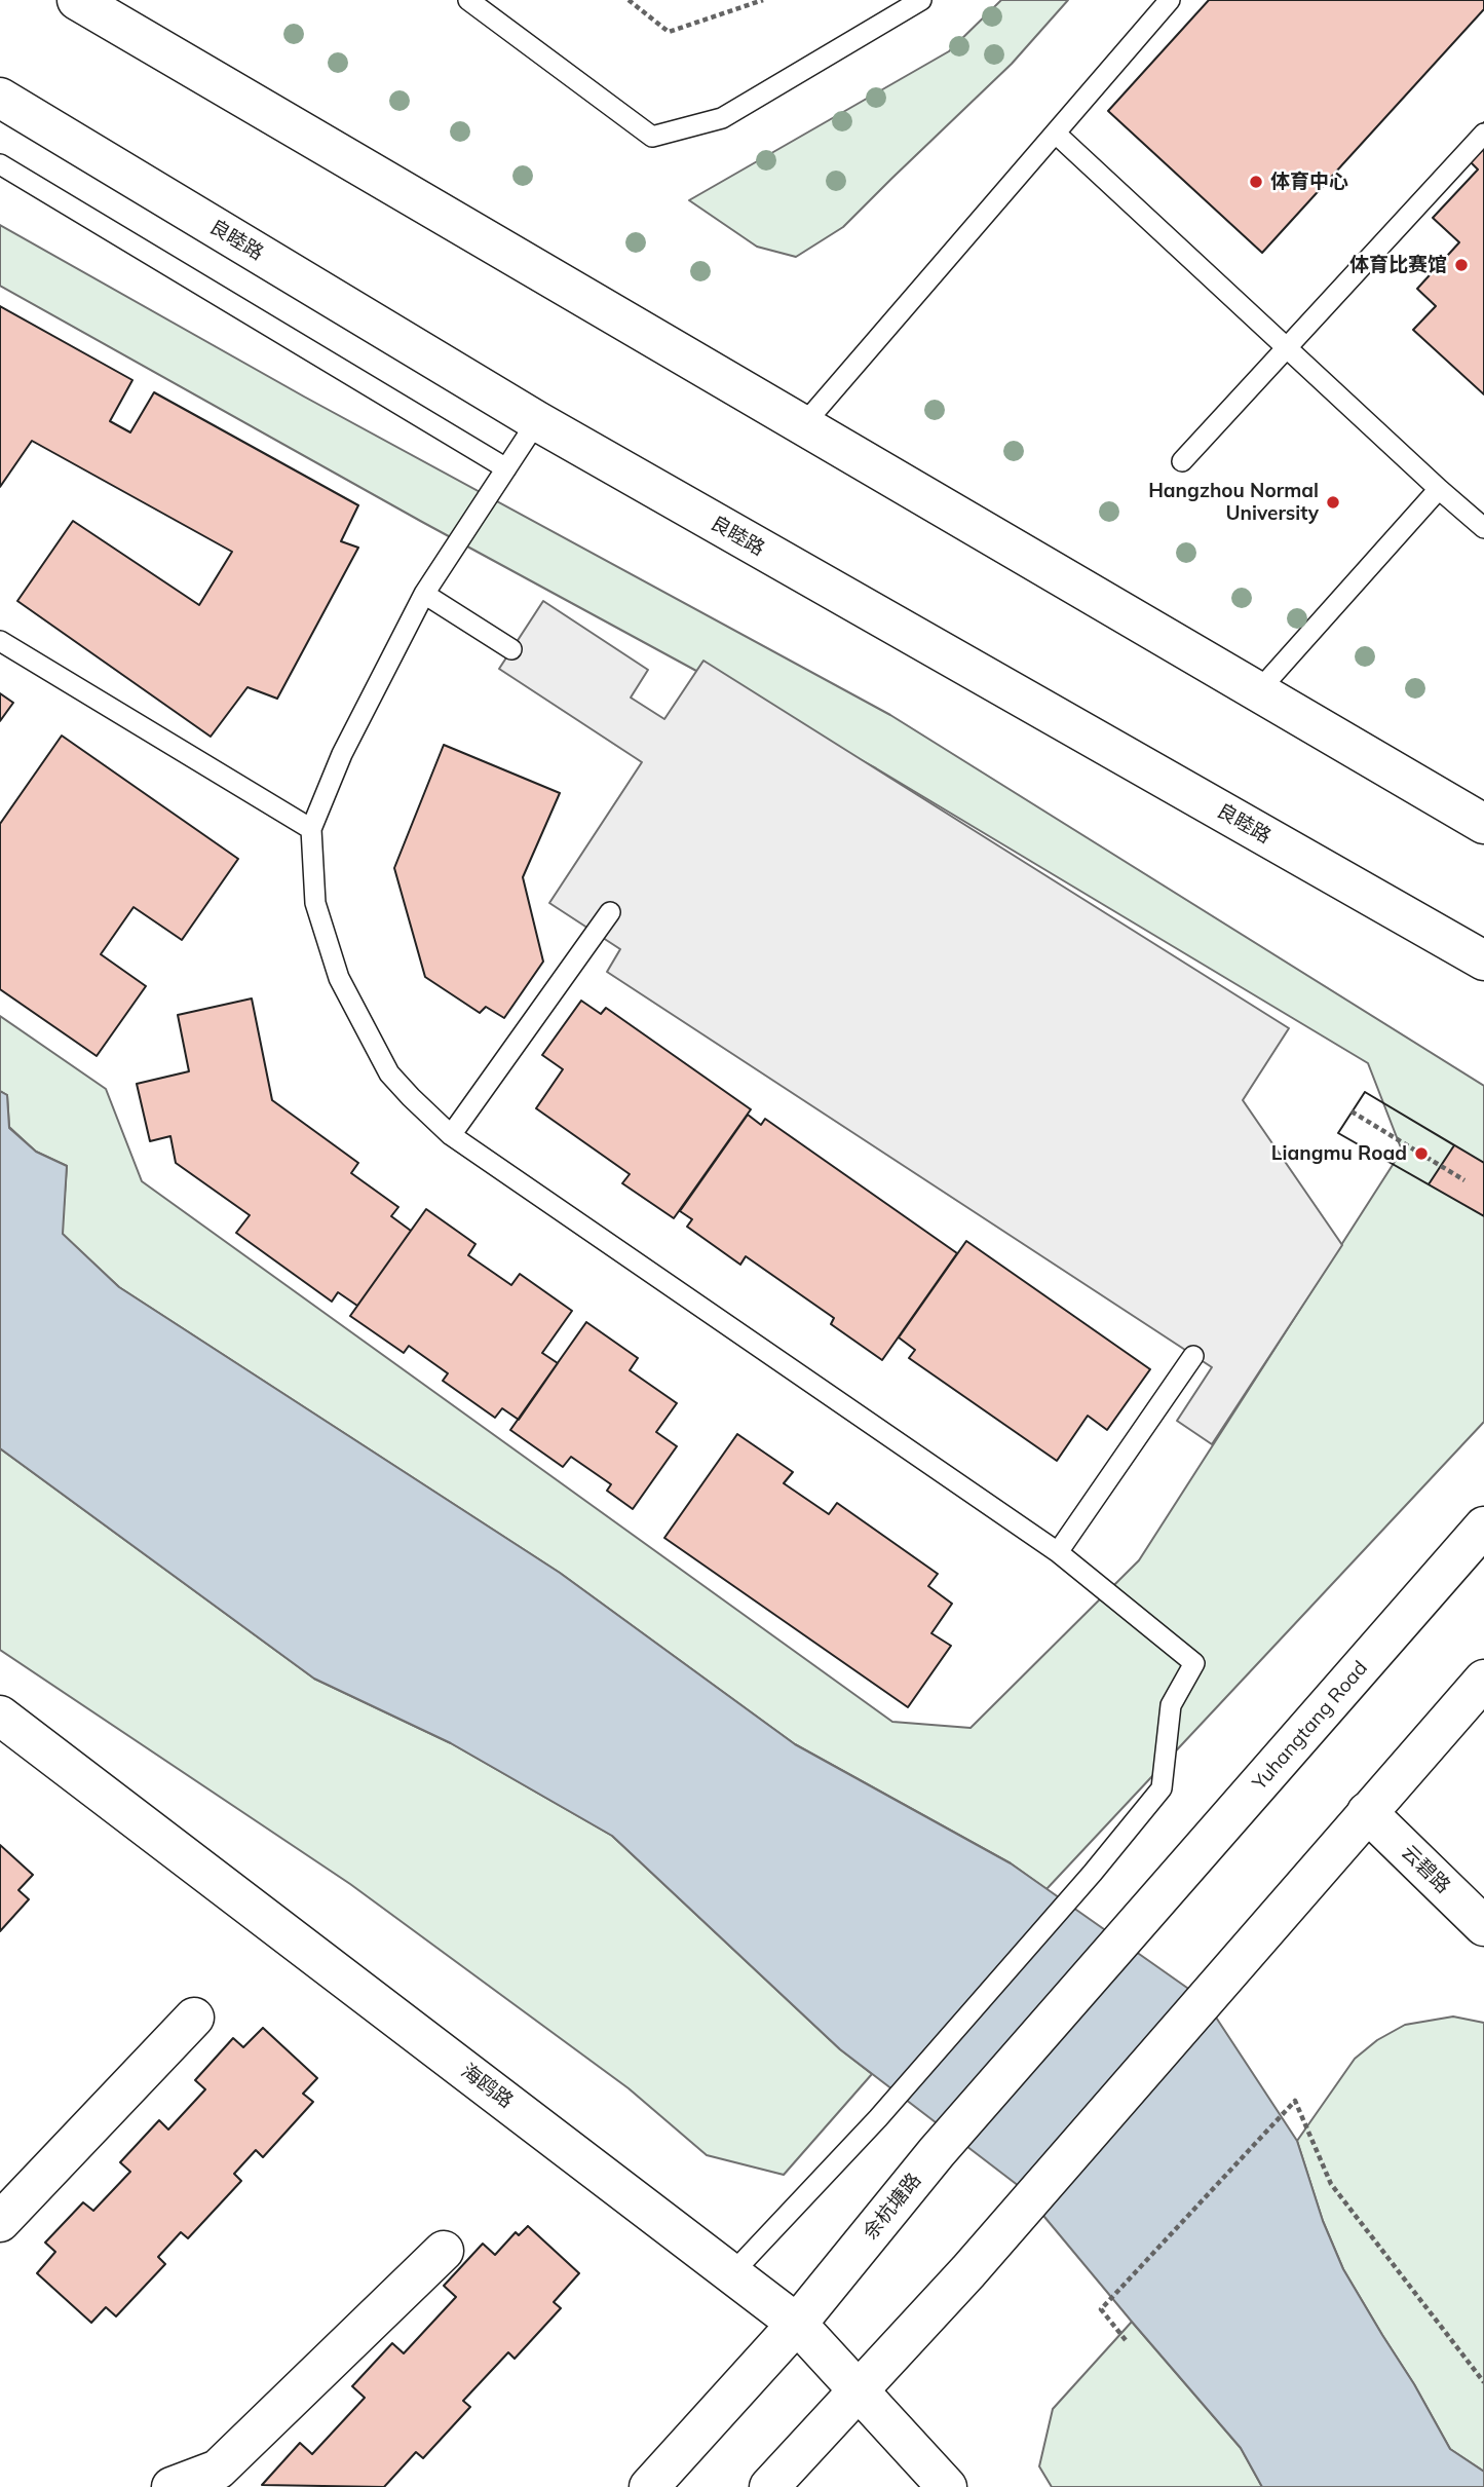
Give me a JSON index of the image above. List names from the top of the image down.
{
  "streets": {
    "main road": [
      "良睦路",
      "Yuhangtang Road",
      "云碧路",
      "海鸥路",
      "余杭塘路"
    ]
  },
  "crossings": [
    ["Yuhangtang Road", "余杭塘路"],
    ["海鸥路", "余杭塘路"]
  ],
  "places": [
    "体育中心",
    "体育比赛馆",
    "Hangzhou Normal University",
    "Liangmu Road"
  ]
}
